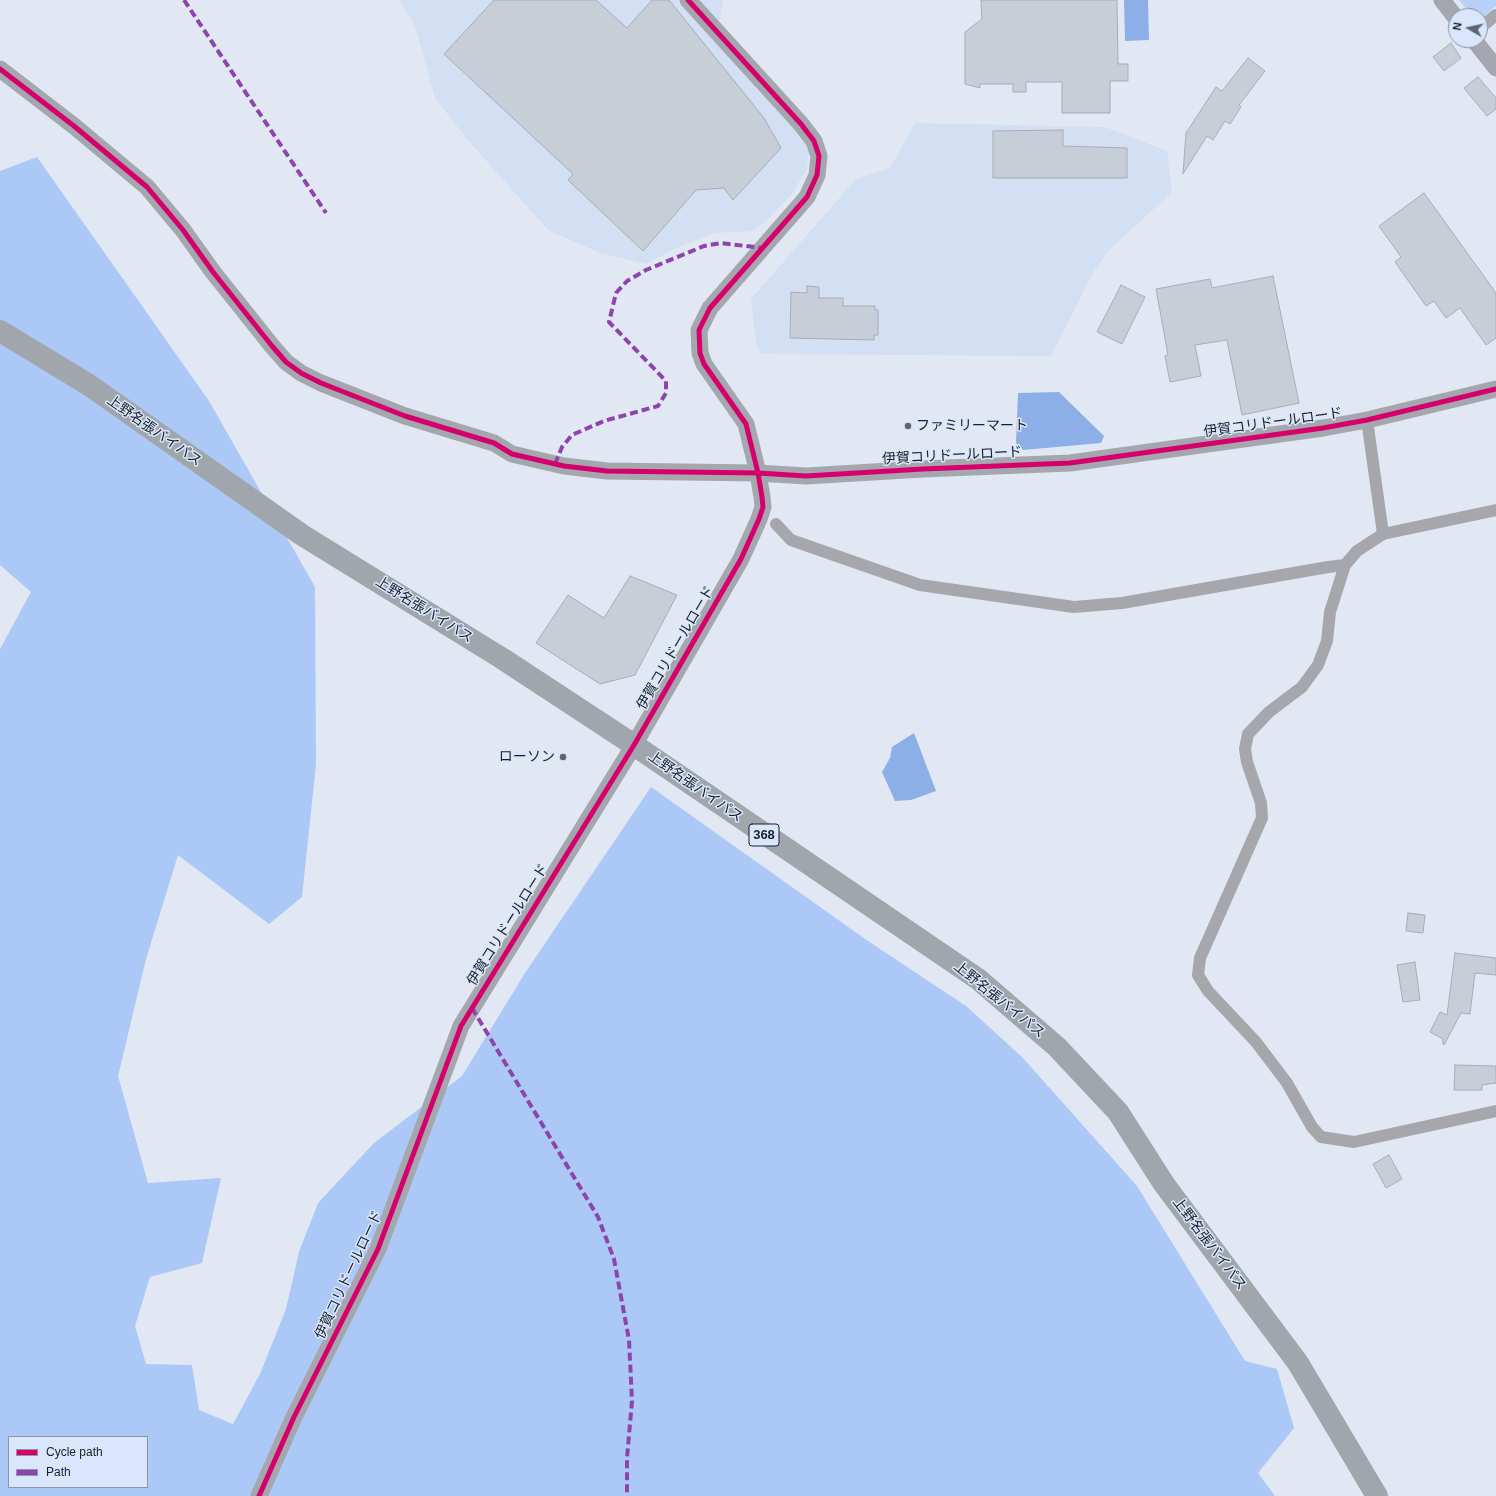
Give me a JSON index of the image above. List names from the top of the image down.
{
  "streets": {
    "highway": ["上野名張バイパス", "368"],
    "street": ["伊賀コリドールロード"]
  },
  "crossings": [
    ["伊賀コリドールロード", "上野名張バイパス"]
  ],
  "places": ["ファミリーマート", "ローソン"],
  "legend": ["Cycle path", "Path"],
  "north": "left"
}
